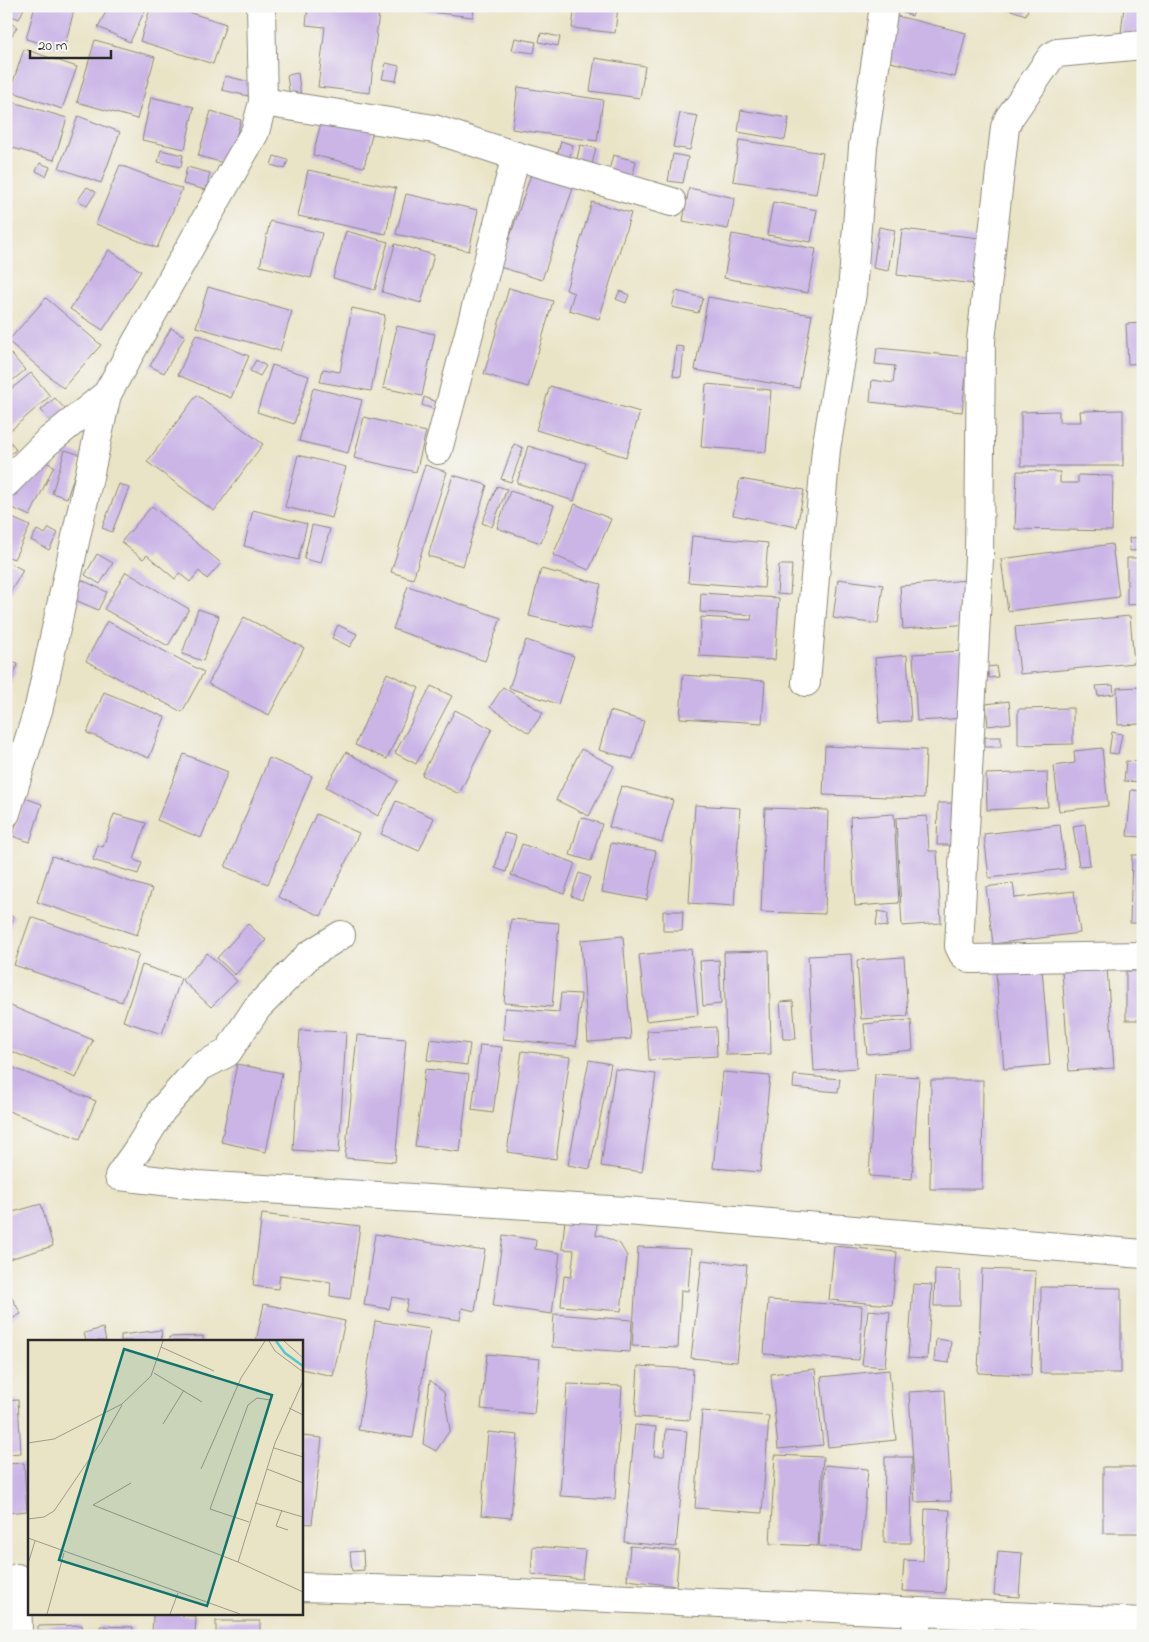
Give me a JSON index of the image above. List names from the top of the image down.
{
  "scale_bar": "20 m"
}
